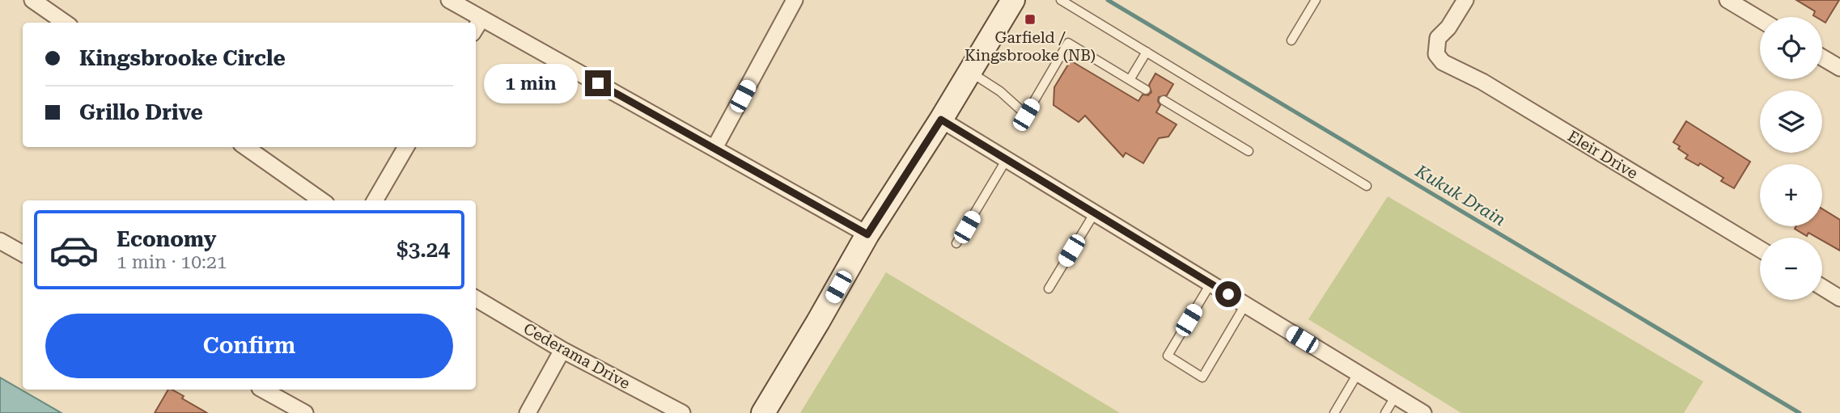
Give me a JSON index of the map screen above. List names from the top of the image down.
{
  "streets": {
    "street": ["Eleir Drive", "Cederama Drive"]
  },
  "water": ["Kukuk Drain"],
  "places": {
    "transit": ["Garfield / Kingsbrooke (NB)"]
  },
  "page": {
    "map_buttons": ["+", "−"],
    "banner": ["Kingsbrooke Circle", "Grillo Drive"],
    "bubble": "1 min",
    "list": [
      {
        "name": "Economy",
        "note": "1 min · 10:21",
        "value": "$3.24"
      }
    ],
    "buttons": "Confirm"
  }
}
